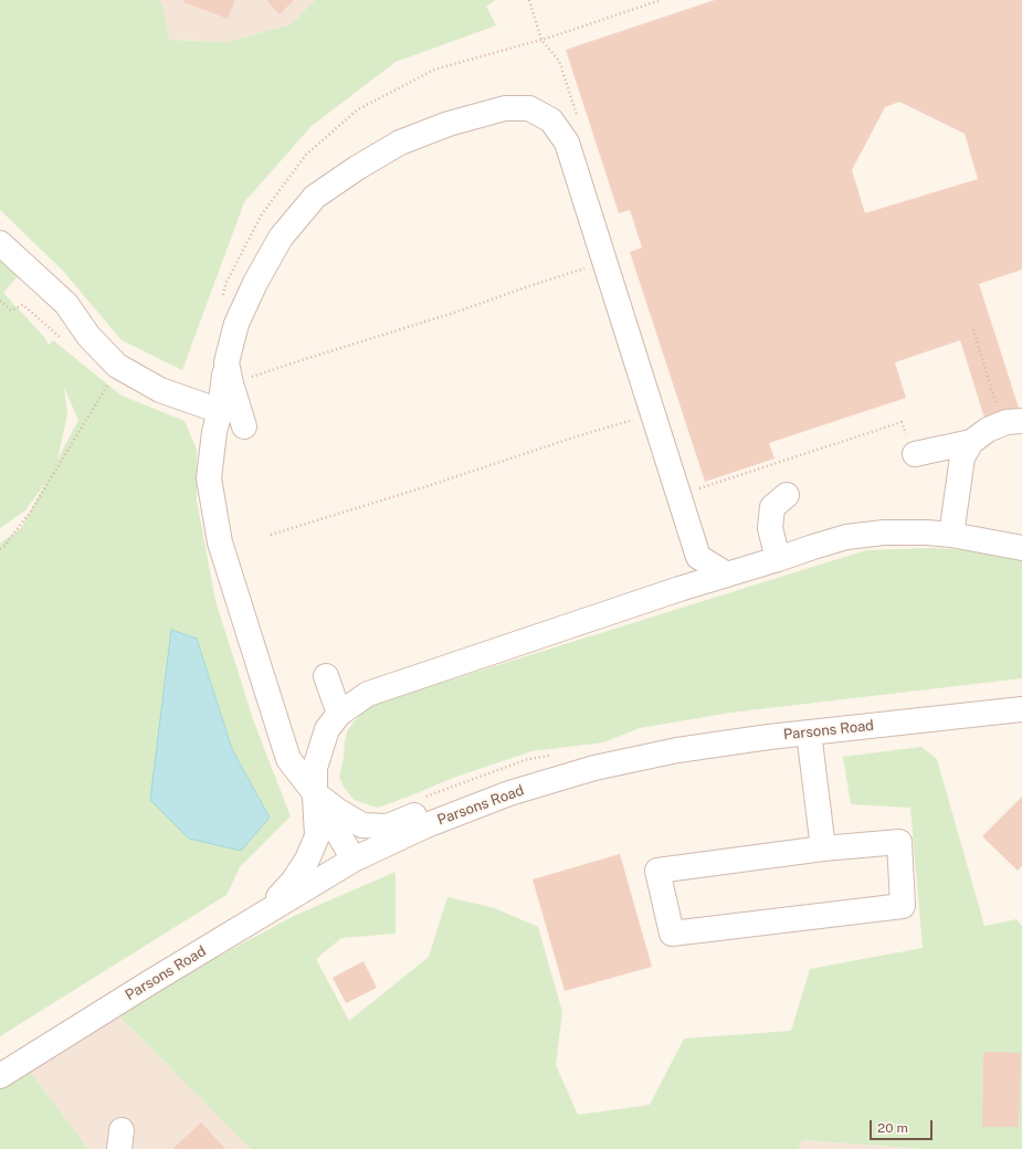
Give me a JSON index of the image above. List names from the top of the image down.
{
  "streets": {
    "street": ["Parsons Road"]
  },
  "scale_bar": "20 m"
}
